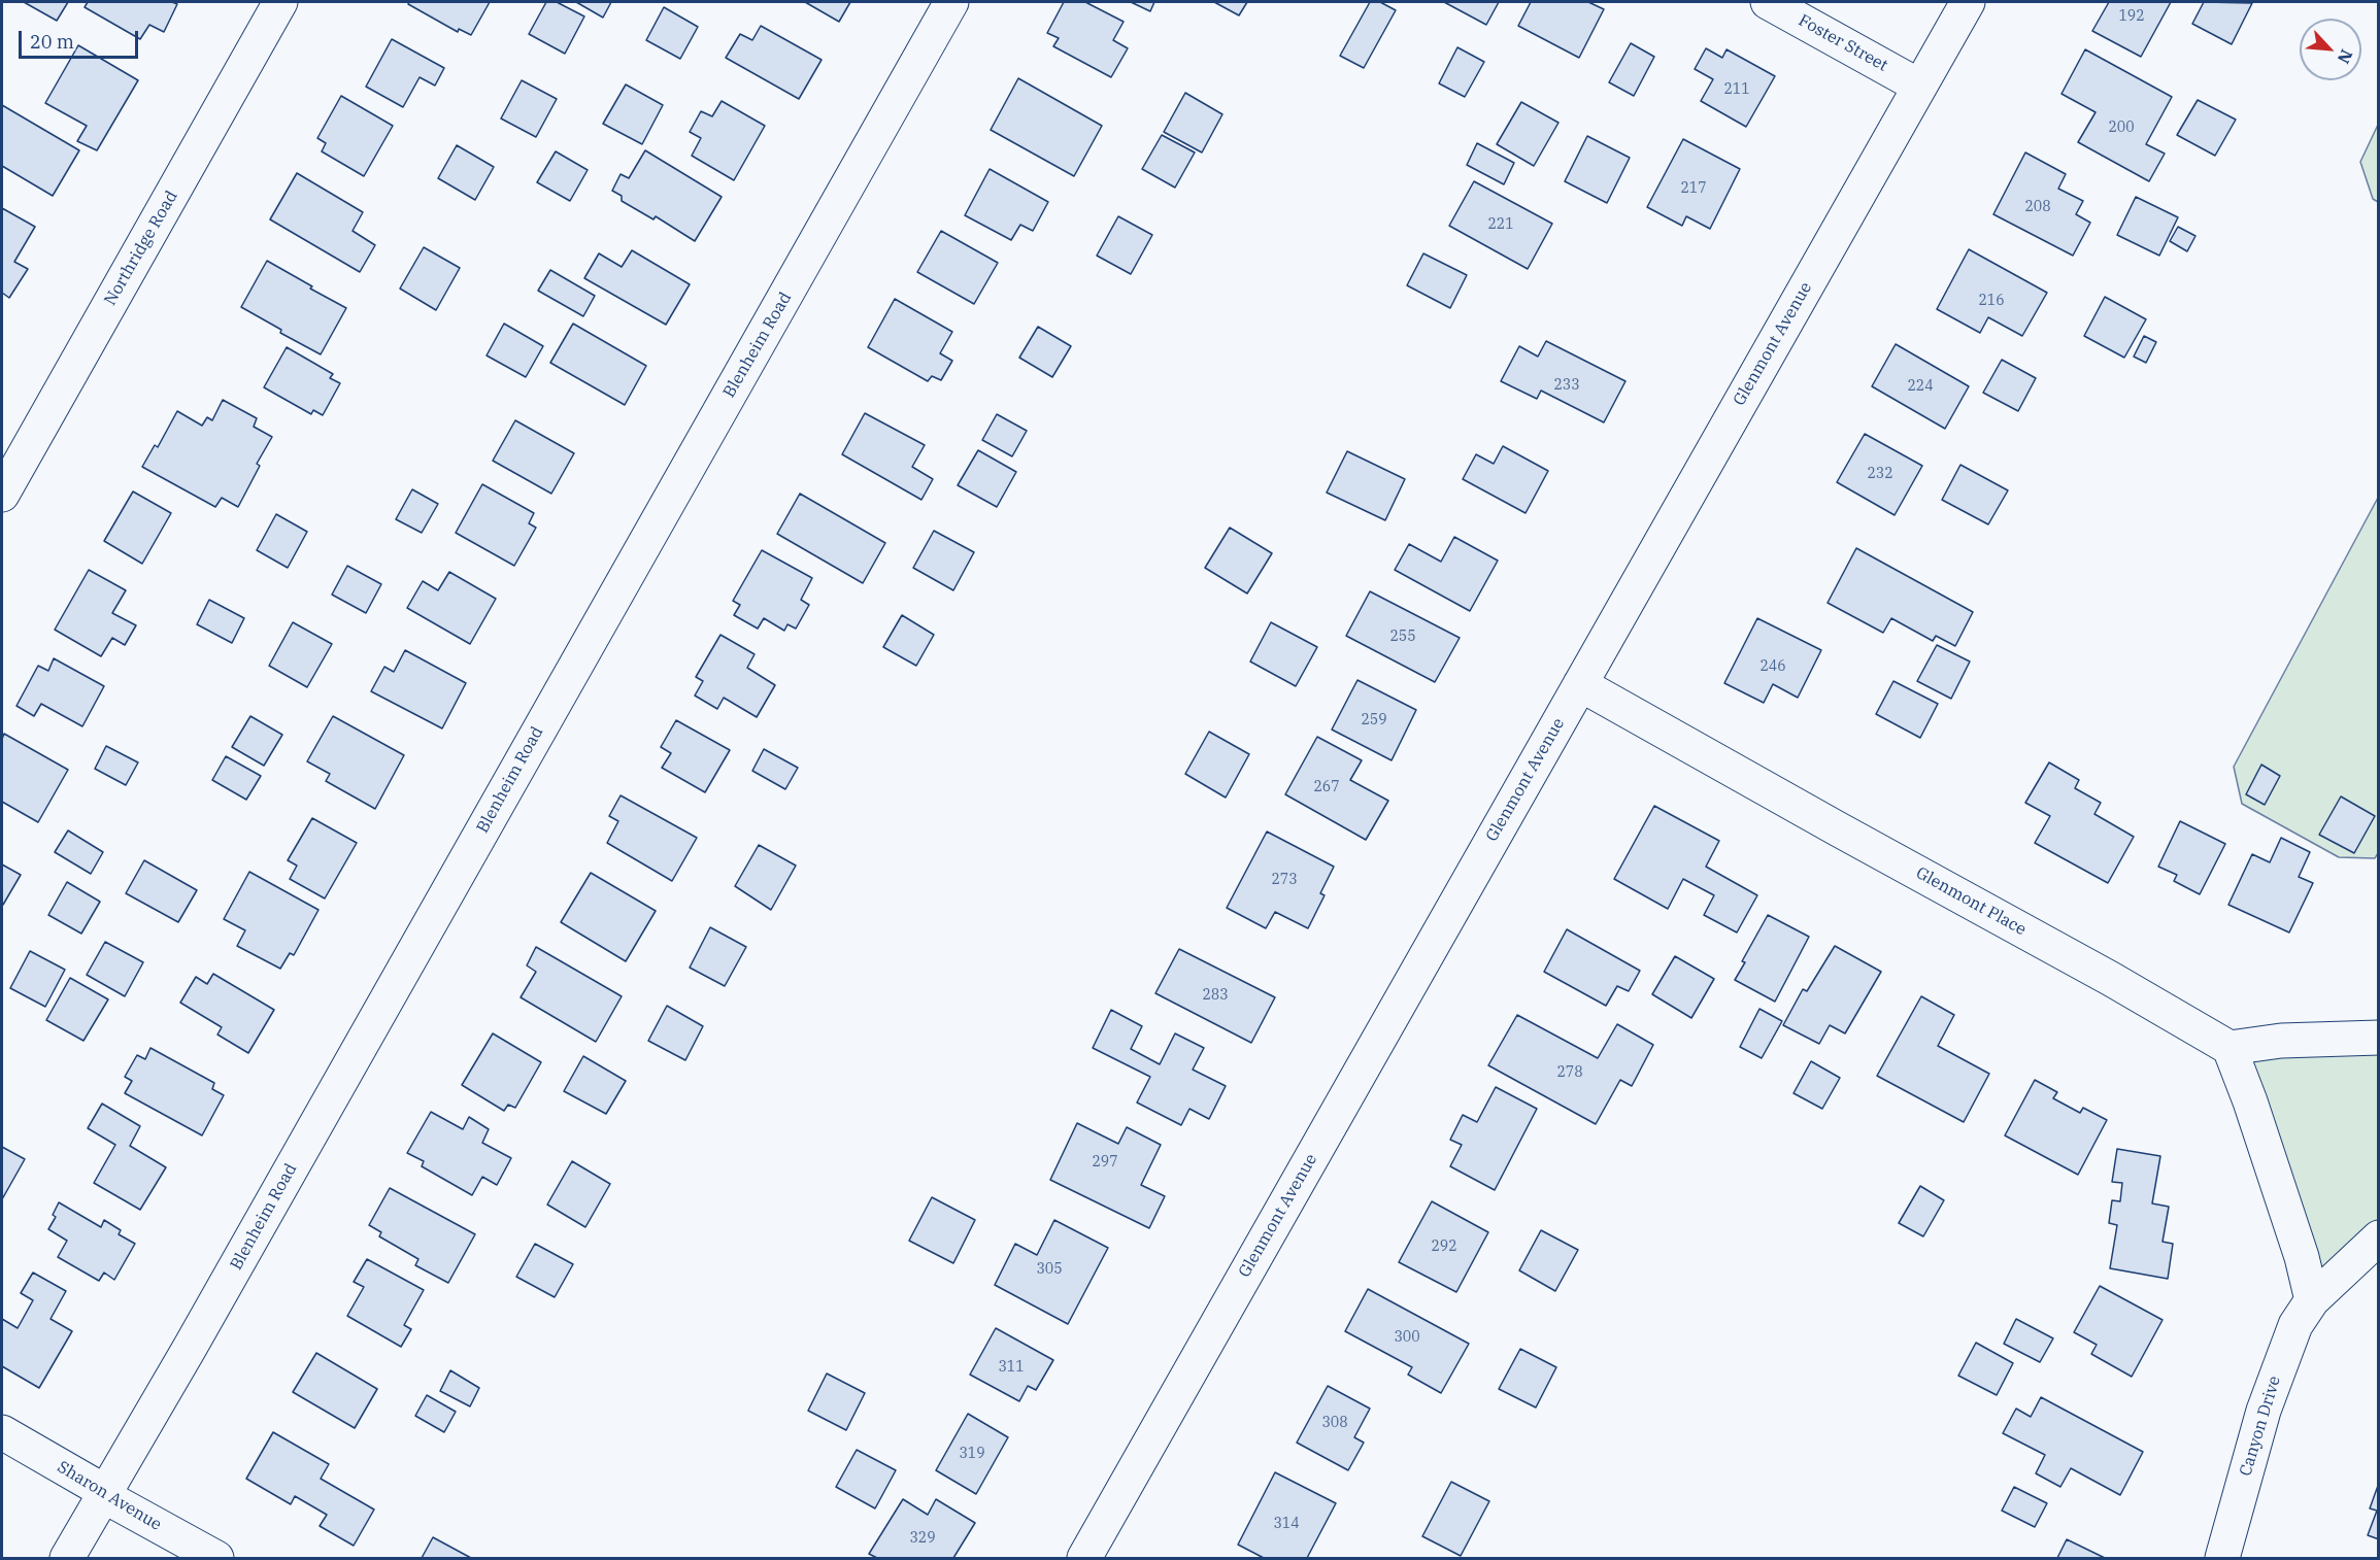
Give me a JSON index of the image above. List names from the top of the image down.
{
  "streets": {
    "street": [
      "Foster Street",
      "Northridge Road",
      "Glenmont Avenue",
      "Blenheim Road",
      "Glenmont Place",
      "Canyon Drive",
      "Sharon Avenue"
    ]
  },
  "crossings": [
    ["Foster Street", "Glenmont Avenue"],
    ["Glenmont Avenue", "Glenmont Place"],
    ["Blenheim Road", "Sharon Avenue"]
  ],
  "house_numbers": [
    "192",
    "211",
    "200",
    "217",
    "208",
    "221",
    "216",
    "233",
    "224",
    "232",
    "255",
    "246",
    "259",
    "267",
    "273",
    "283",
    "278",
    "297",
    "292",
    "305",
    "300",
    "311",
    "308",
    "319",
    "314",
    "329"
  ],
  "scale_bar": "20 m",
  "north": "bottom right"
}
